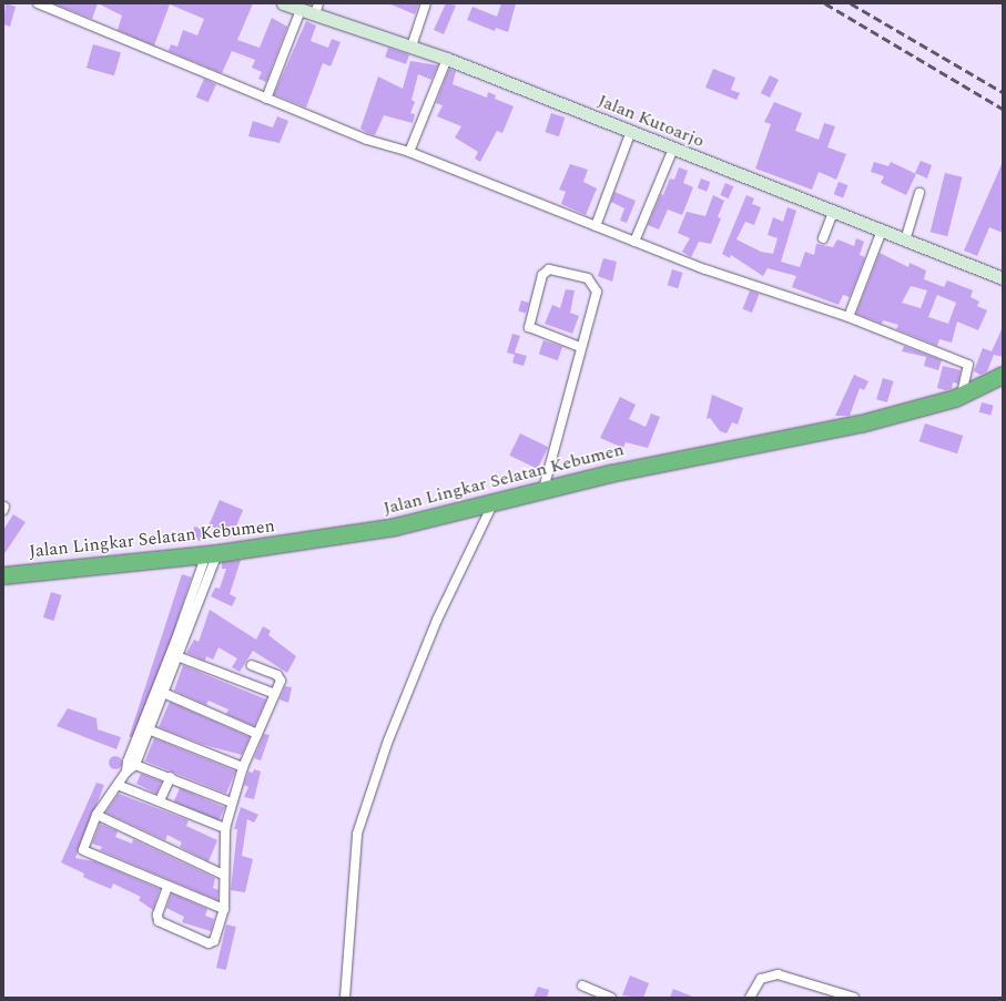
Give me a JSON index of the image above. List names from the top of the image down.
{
  "streets": {
    "highway": ["Jalan Lingkar Selatan Kebumen"],
    "main road": ["Jalan Kutoarjo"]
  }
}
